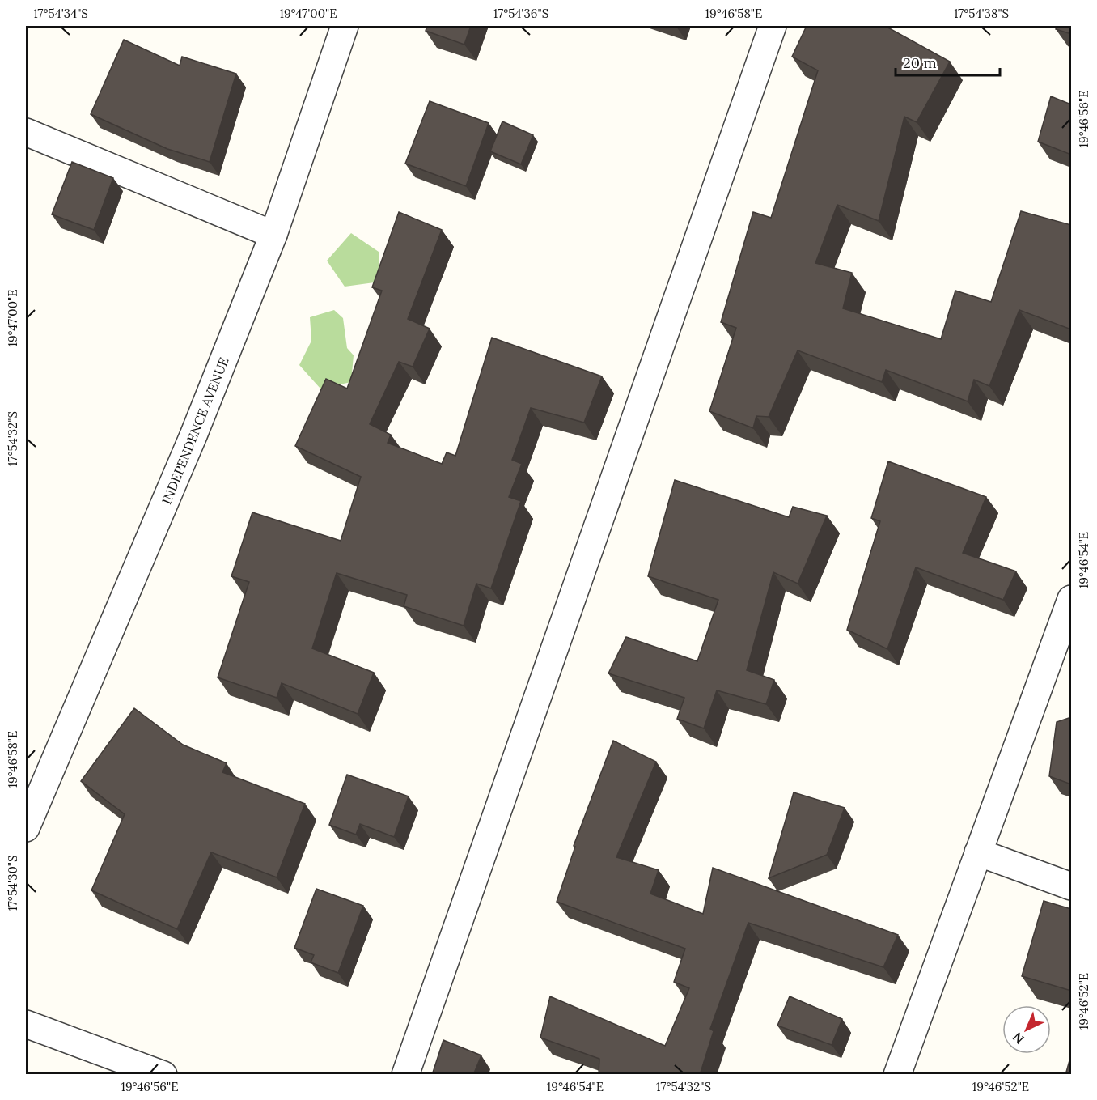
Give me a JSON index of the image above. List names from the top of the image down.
{
  "streets": {
    "street": ["INDEPENDENCE AVENUE"]
  },
  "scale_bar": "20 m",
  "north": "bottom left",
  "coordinates": [
    "17°54'34\"S",
    "19°47'00\"E",
    "17°54'36\"S",
    "19°46'58\"E",
    "17°54'38\"S",
    "19°46'56\"E",
    "17°54'32\"S",
    "19°46'54\"E",
    "17°54'30\"S",
    "19°46'52\"E"
  ]
}
